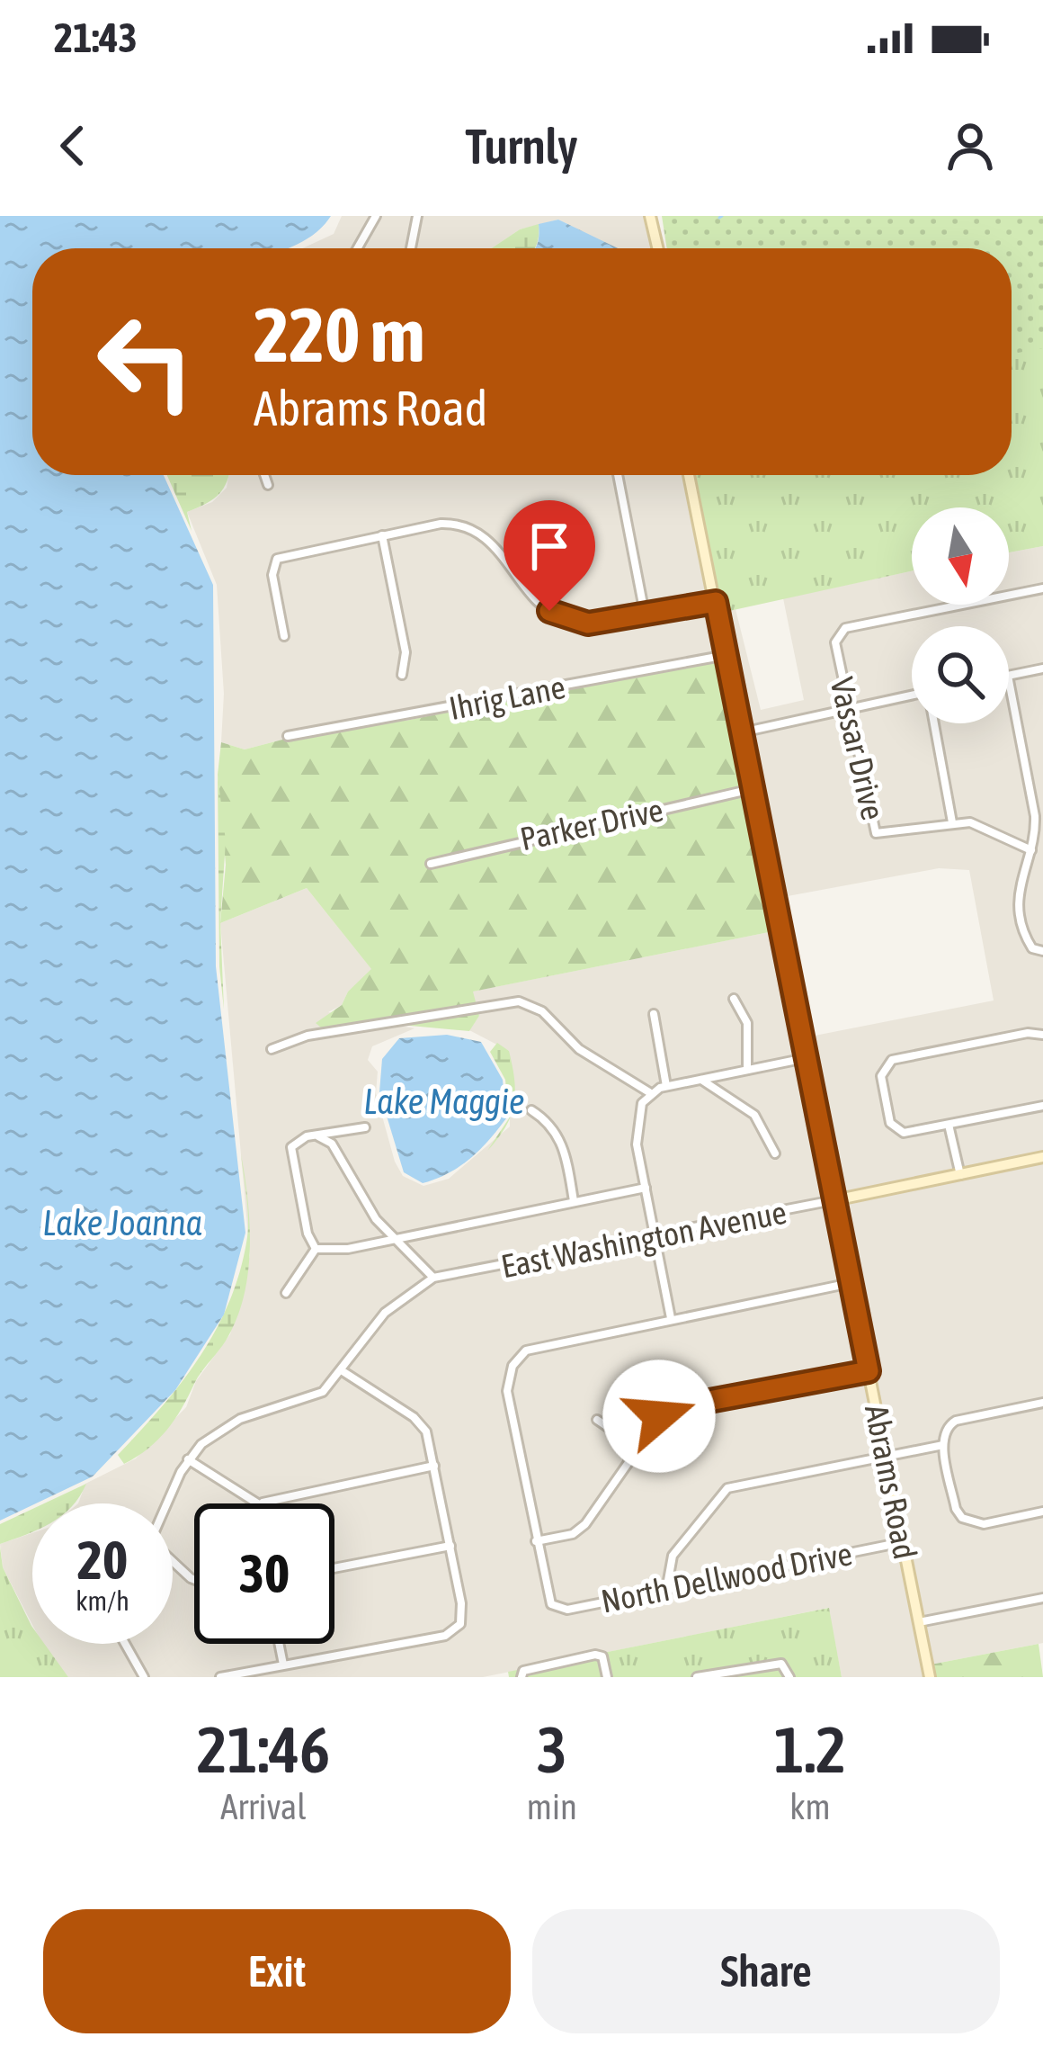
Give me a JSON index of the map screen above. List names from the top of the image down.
{
  "streets": {
    "street": [
      "Ihrig Lane",
      "Vassar Drive",
      "Parker Drive",
      "East Washington Avenue",
      "Abrams Road",
      "North Dellwood Drive"
    ]
  },
  "crossings": [
    ["Ihrig Lane", "Abrams Road"],
    ["Parker Drive", "Abrams Road"],
    ["East Washington Avenue", "Abrams Road"],
    ["Abrams Road", "North Dellwood Drive"]
  ],
  "water": ["Lake Maggie", "Lake Joanna"],
  "north": "bottom",
  "page": {
    "status": "21:43",
    "header": "Turnly",
    "turn": ["220 m", "Abrams Road"],
    "speed": "20 km/h",
    "limit": "30",
    "eta": [
      "21:46",
      "Arrival",
      "3",
      "min",
      "1.2",
      "km"
    ],
    "buttons": ["Exit", "Share"]
  }
}
